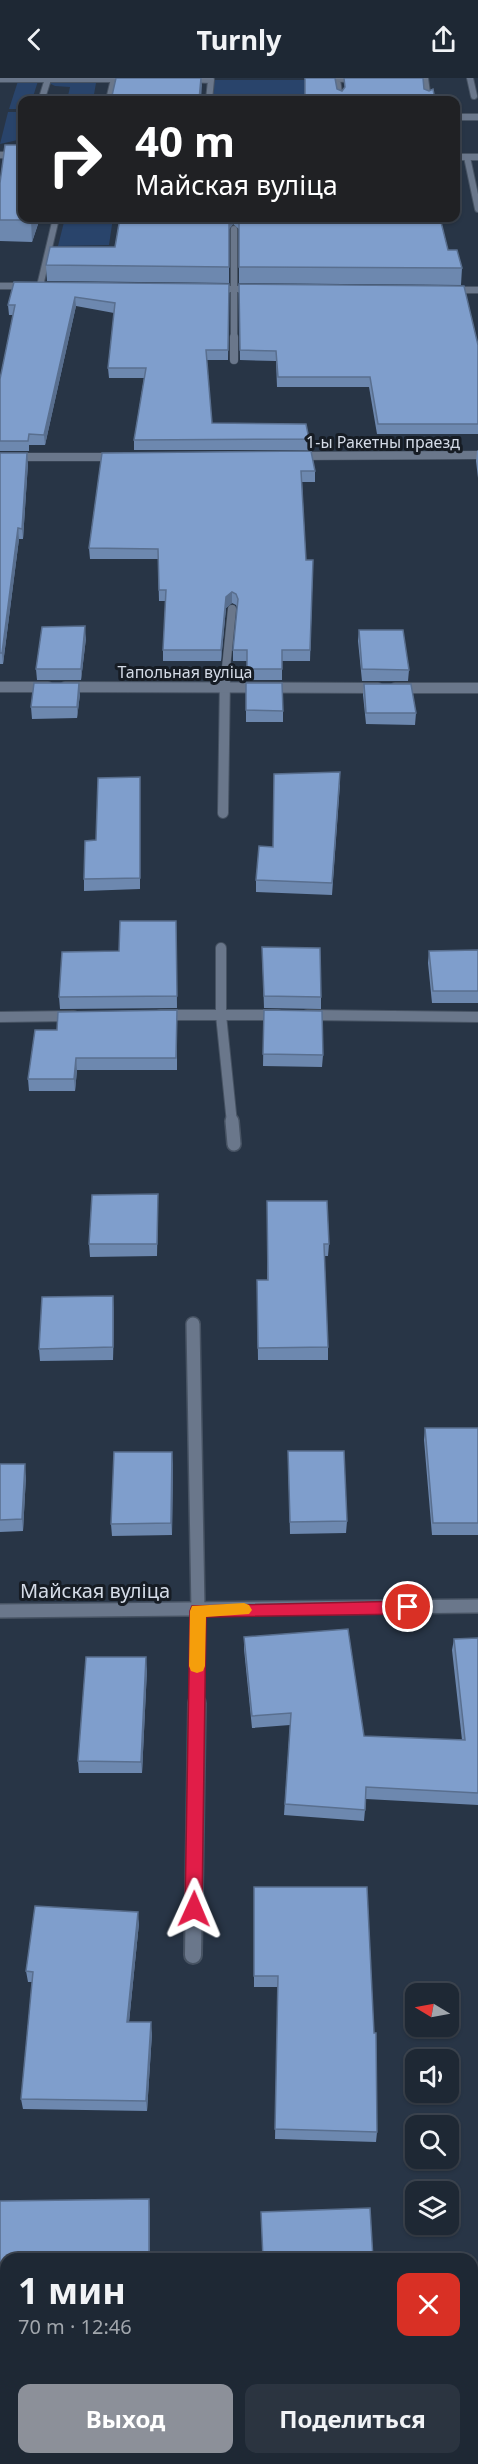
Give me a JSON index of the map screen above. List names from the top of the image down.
{
  "streets": {
    "street": ["1-ы Ракетны праезд", "Тапольная вуліца", "Майская вуліца"]
  },
  "north": "left",
  "page": {
    "header": "Turnly",
    "turn": ["40 m", "Майская вуліца"],
    "heading": ["1 мин", "70 m · 12:46"],
    "buttons": ["Выход", "Поделиться"]
  }
}
